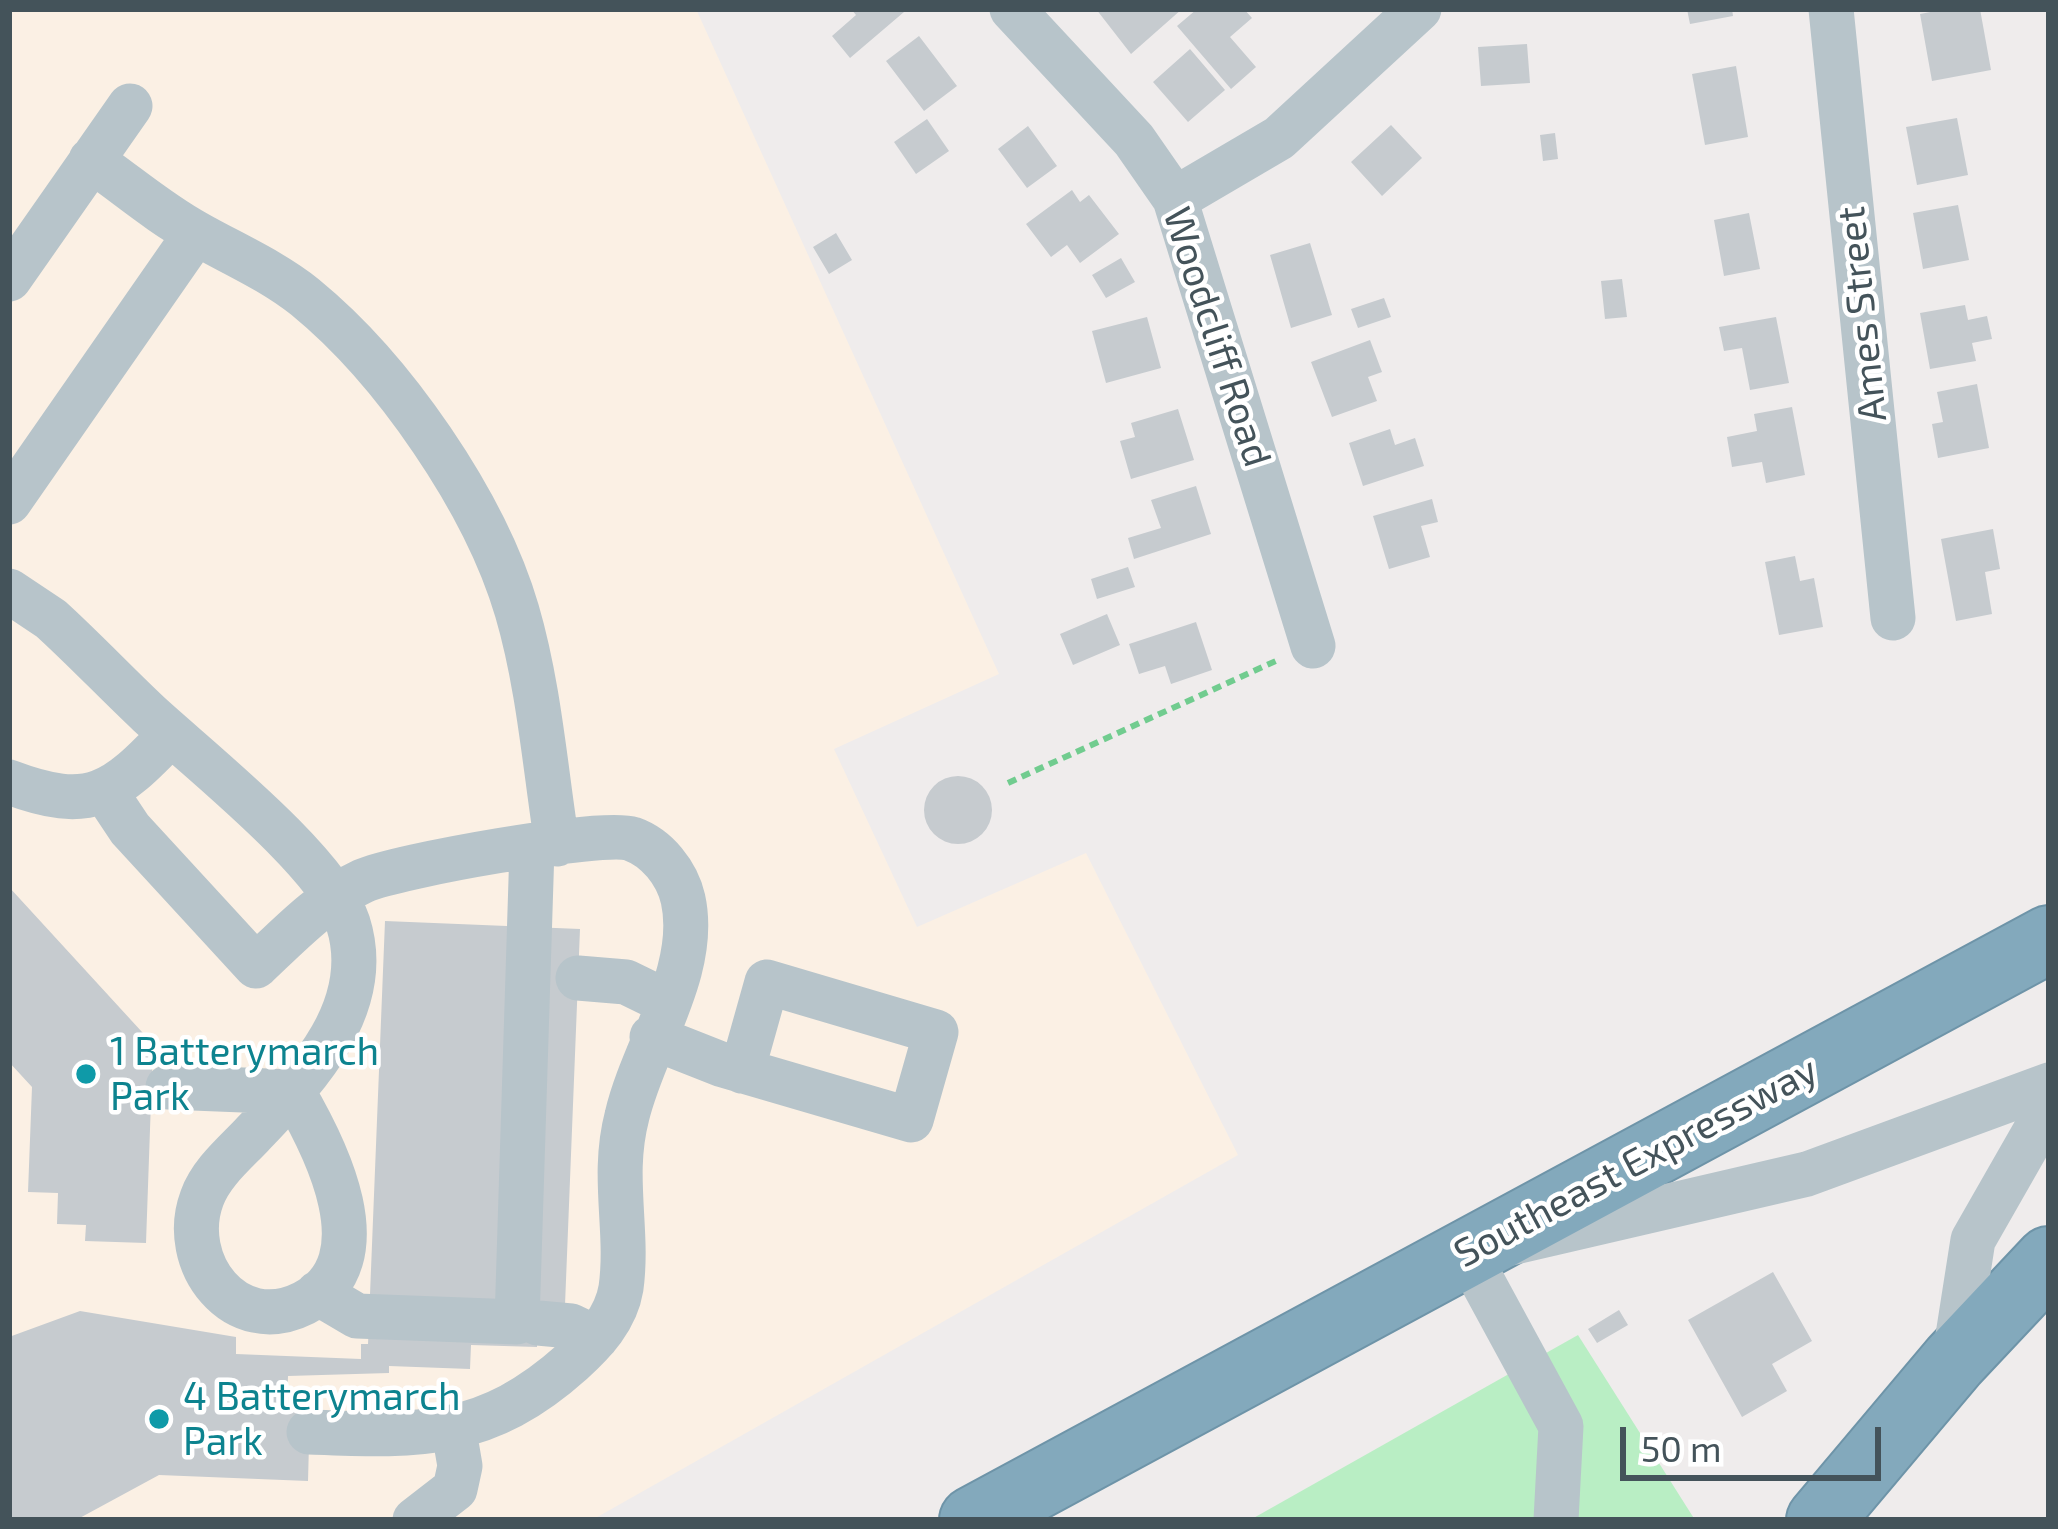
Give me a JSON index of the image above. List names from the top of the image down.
{
  "streets": {
    "highway": ["Southeast Expressway"],
    "street": ["Ames Street", "Woodcliff Road"]
  },
  "places": ["1 Batterymarch Park", "4 Batterymarch Park"],
  "scale_bar": "50 m"
}
